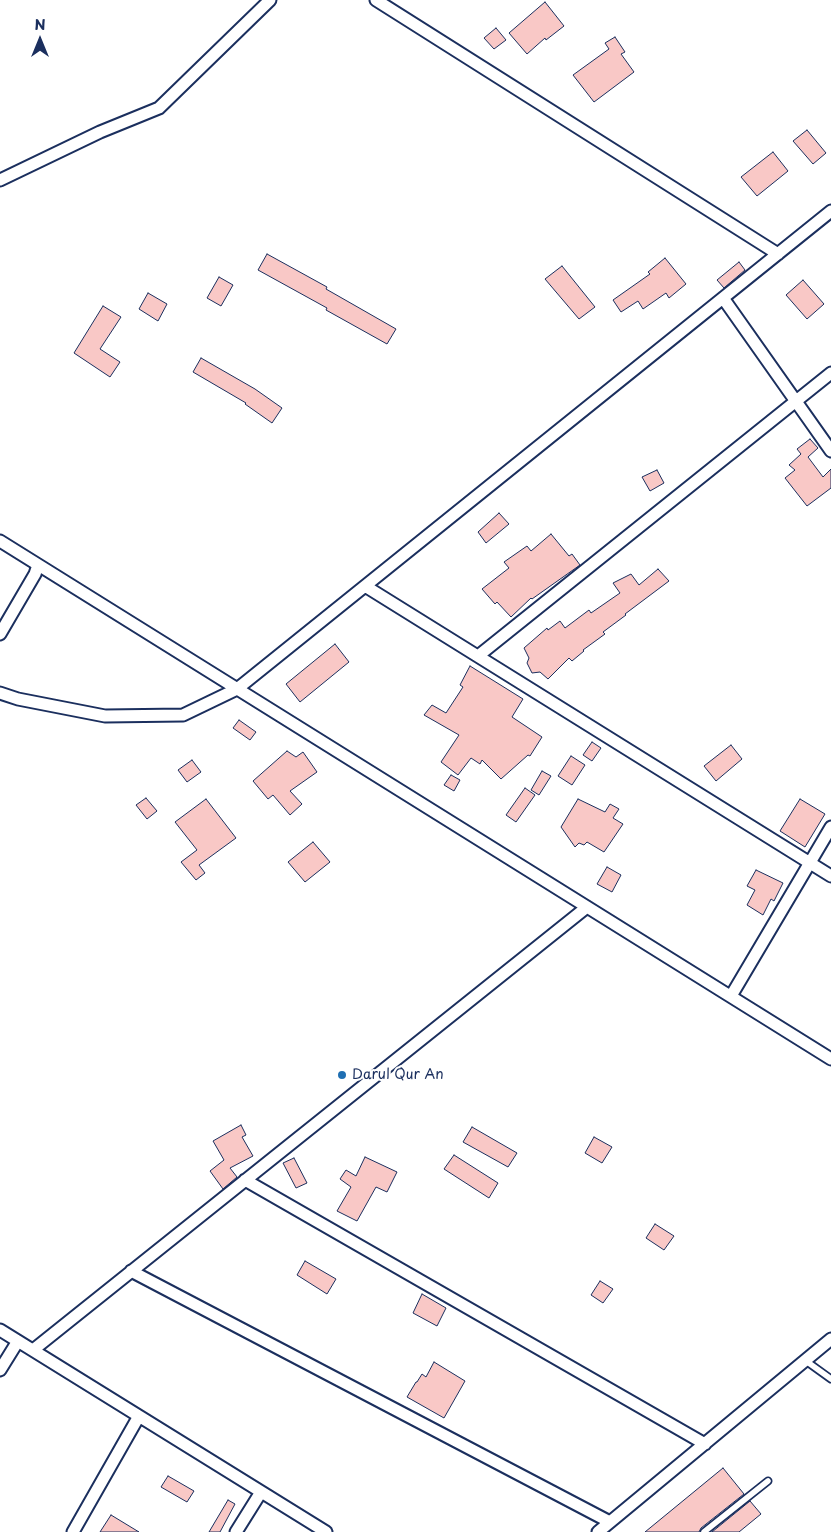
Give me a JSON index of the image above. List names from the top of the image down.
{
  "places": ["Darul Qur An"],
  "north": "top"
}
